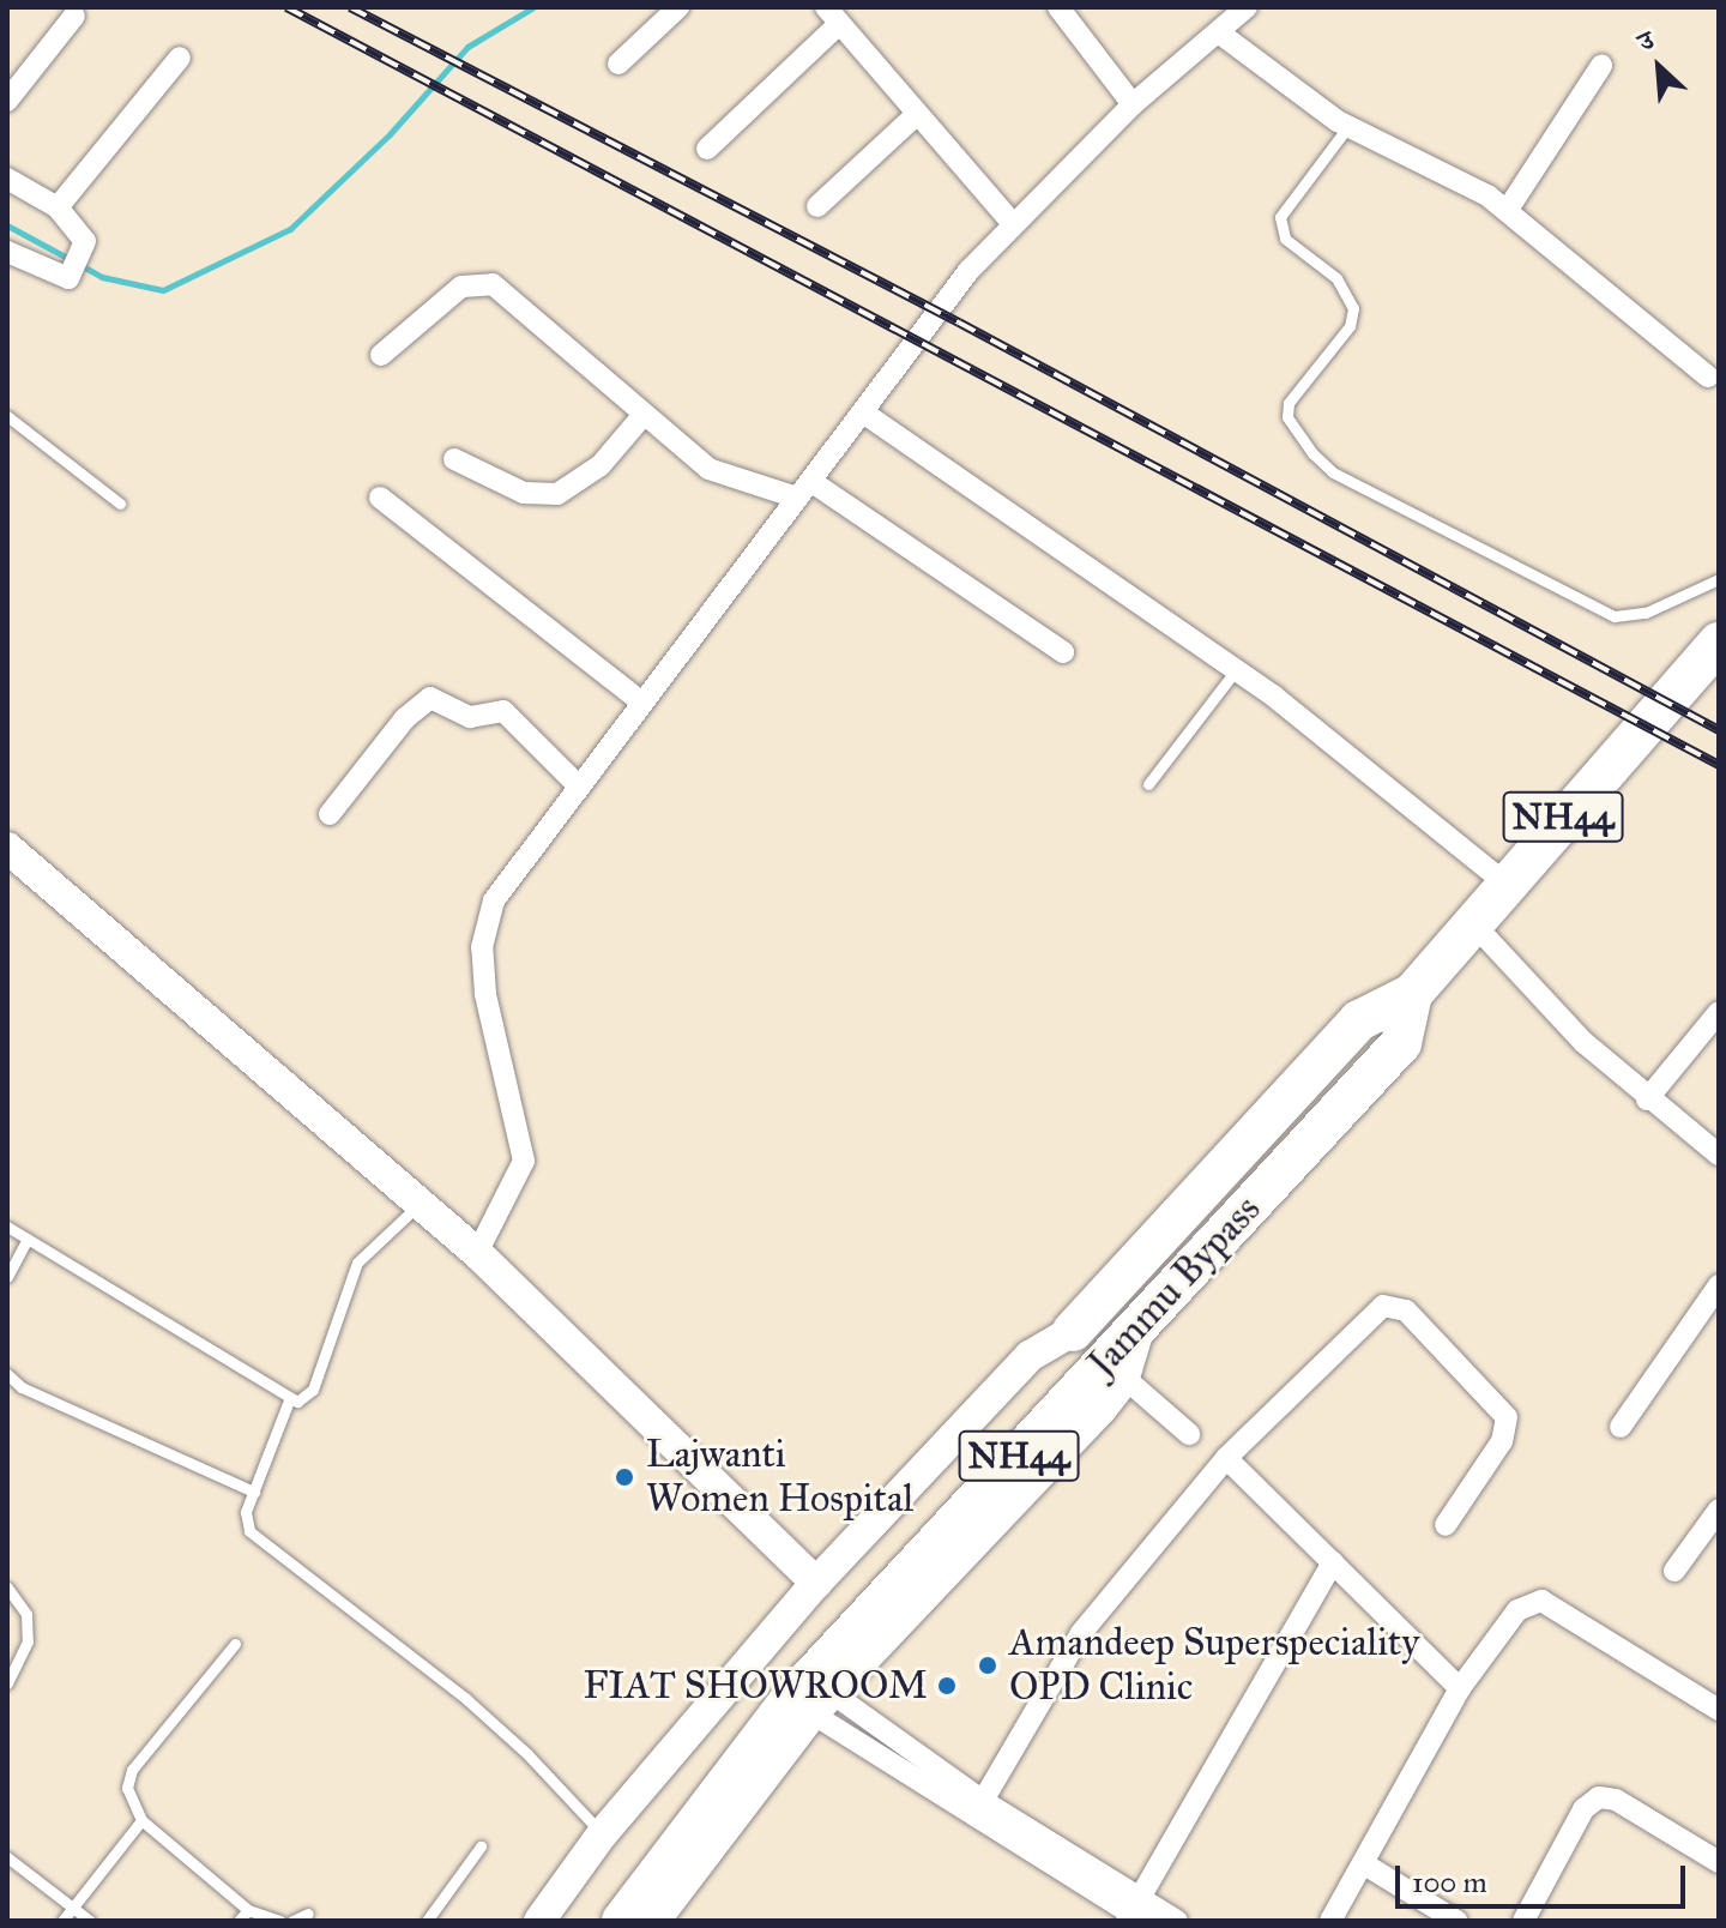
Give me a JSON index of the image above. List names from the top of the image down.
{
  "streets": {
    "highway": ["NH44", "Jammu Bypass"]
  },
  "places": ["Lajwanti Women Hospital", "Amandeep Superspeciality OPD Clinic", "FIAT SHOWROOM"],
  "scale_bar": "100 m",
  "north": "top left"
}
